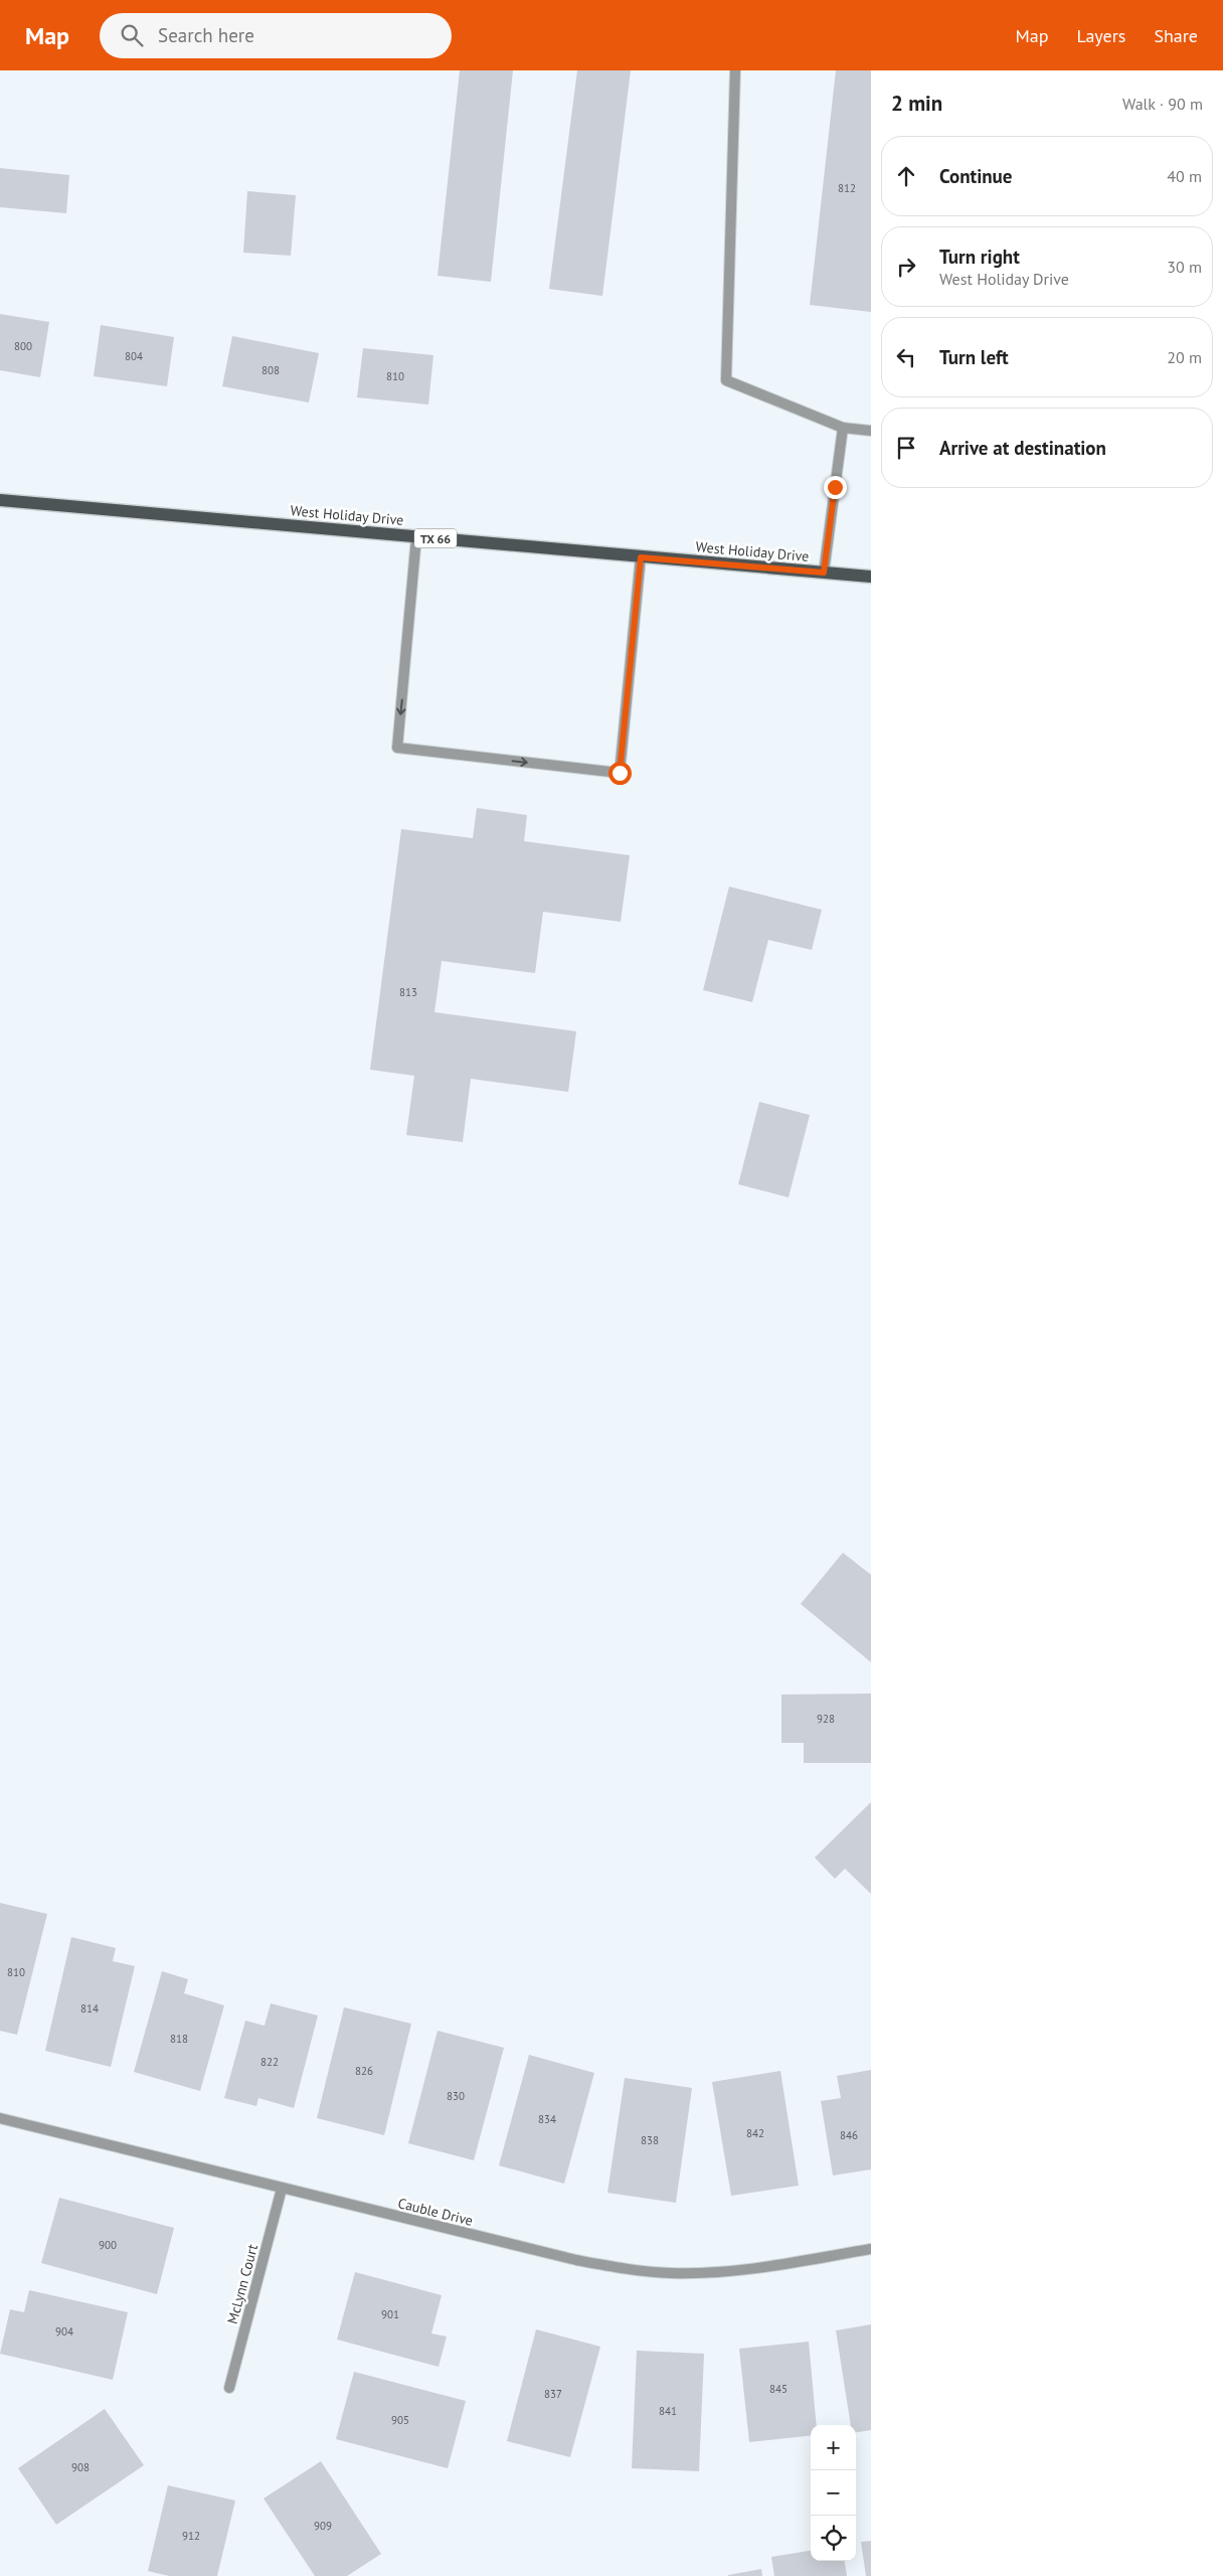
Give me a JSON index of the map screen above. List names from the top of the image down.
{
  "streets": {
    "main road": ["West Holiday Drive", "TX 66"],
    "street": ["Cauble Drive", "McLynn Court"]
  },
  "crossings": [
    ["Cauble Drive", "McLynn Court"]
  ],
  "house_numbers": [
    "812",
    "800",
    "804",
    "808",
    "810",
    "813",
    "928",
    "810",
    "814",
    "818",
    "822",
    "826",
    "830",
    "834",
    "842",
    "846",
    "838",
    "900",
    "901",
    "904",
    "845",
    "837",
    "841",
    "905",
    "908",
    "909",
    "912"
  ],
  "page": {
    "header": "Map",
    "search": "Search here",
    "nav": ["Map", "Layers", "Share"],
    "heading": ["2 min", "Walk · 90 m"],
    "list": [
      ["Continue", "40 m"],
      ["Turn right", "West Holiday Drive", "30 m"],
      ["Turn left", "20 m"],
      "Arrive at destination"
    ],
    "map_buttons": ["+", "−"]
  }
}
